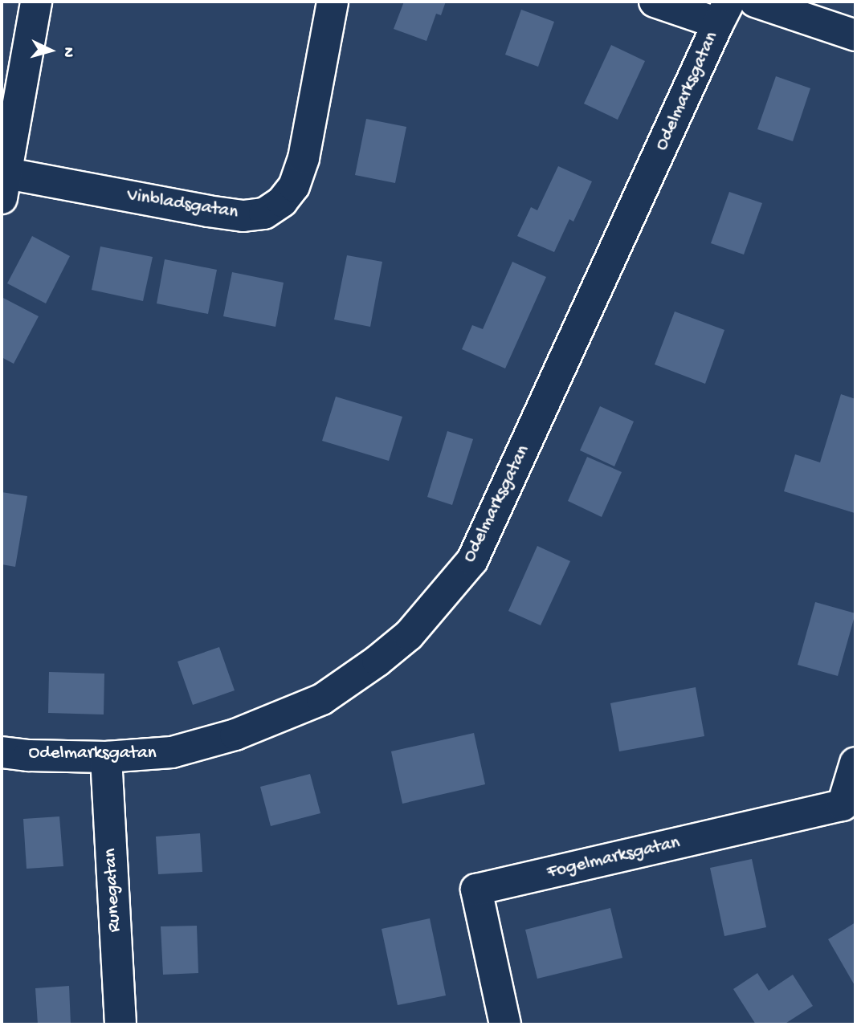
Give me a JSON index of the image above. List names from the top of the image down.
{
  "streets": {
    "street": [
      "Odelmarksgatan",
      "Vinbladsgatan",
      "Fogelmarksgatan",
      "Runegatan"
    ]
  },
  "crossings": [
    ["Odelmarksgatan", "Runegatan"]
  ],
  "north": "right"
}
